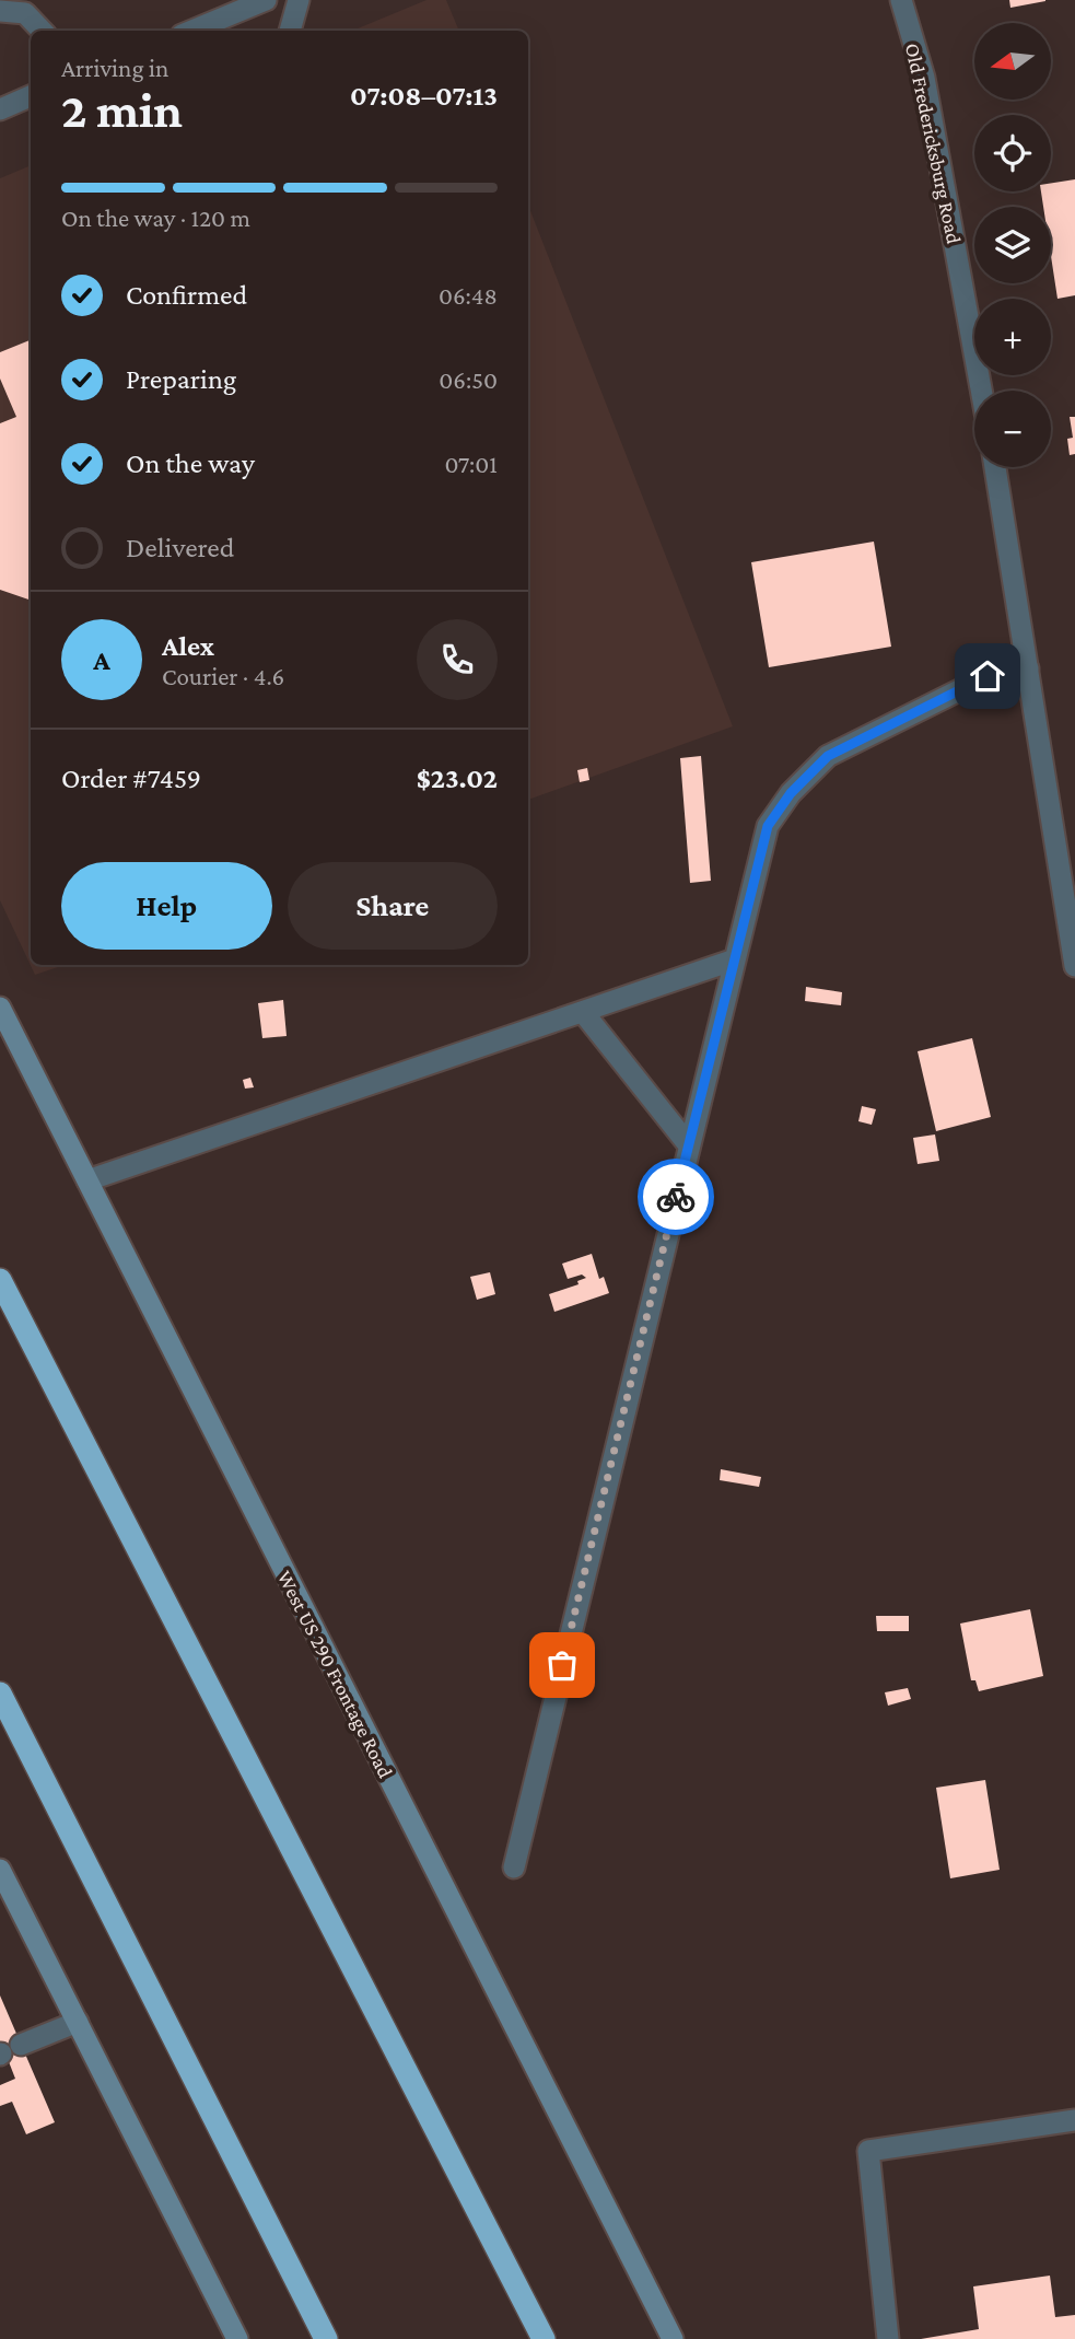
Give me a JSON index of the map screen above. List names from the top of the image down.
{
  "streets": {
    "main road": ["West US 290 Frontage Road"],
    "street": ["Old Fredericksburg Road"]
  },
  "north": "left",
  "page": {
    "map_buttons": ["+", "−"],
    "heading": ["2 min", "Arriving in", "07:08–07:13"],
    "panel": [
      "Alex",
      "Courier · 4.6",
      "Order #7459",
      "$23.02"
    ],
    "bar": "On the way · 120 m",
    "list": [
      ["Confirmed", "06:48"],
      ["Preparing", "06:50"],
      ["On the way", "07:01"],
      "Delivered"
    ],
    "round": "A",
    "buttons": ["Help", "Share"]
  }
}
